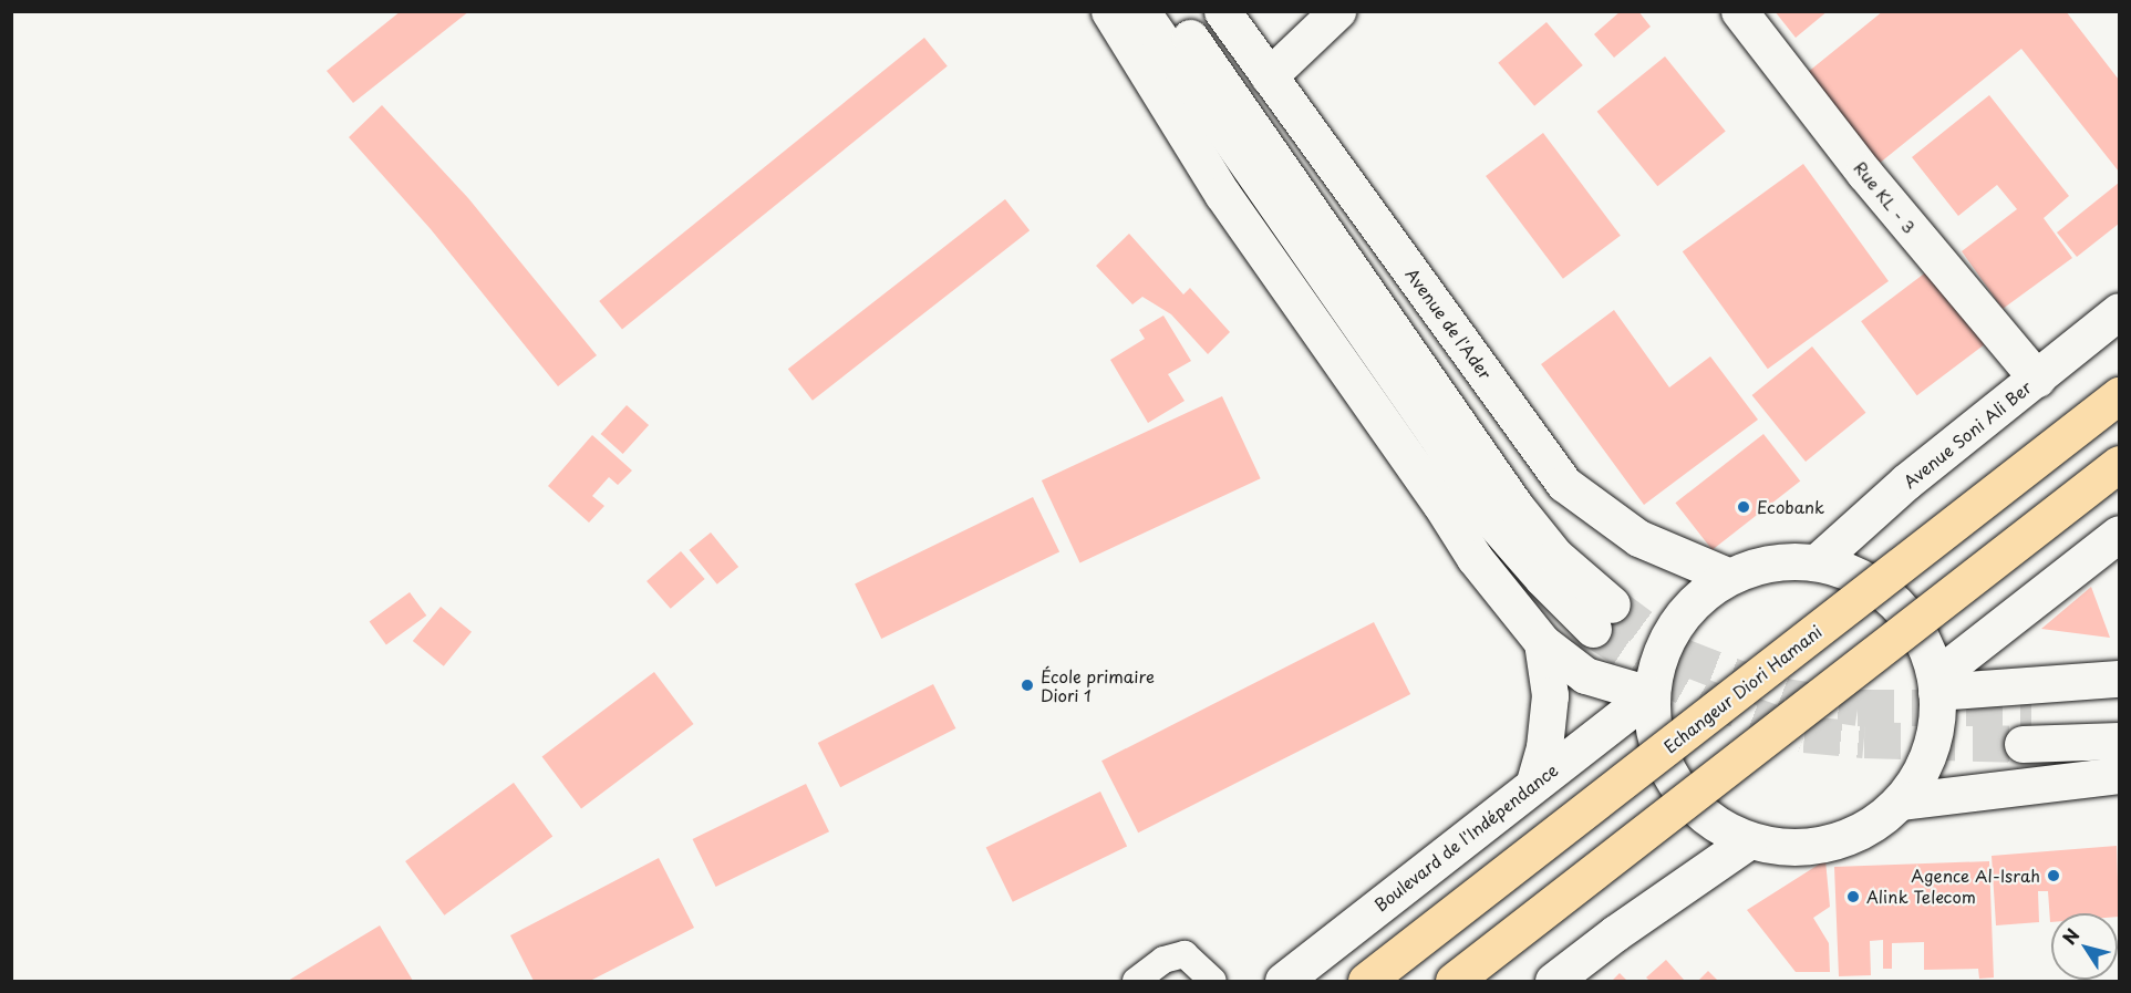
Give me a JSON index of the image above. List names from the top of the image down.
{
  "streets": {
    "main road": [
      "Rue KL - 3",
      "Avenue de l'Ader",
      "Avenue Soni Ali Ber",
      "Echangeur Diori Hamani",
      "Boulevard de l'Indépendance"
    ]
  },
  "crossings": [
    ["Rue KL - 3", "Avenue Soni Ali Ber"]
  ],
  "places": [
    "Ecobank",
    "École primaire Diori 1",
    "Agence Al-Israh",
    "Alink Telecom"
  ],
  "north": "top left"
}
